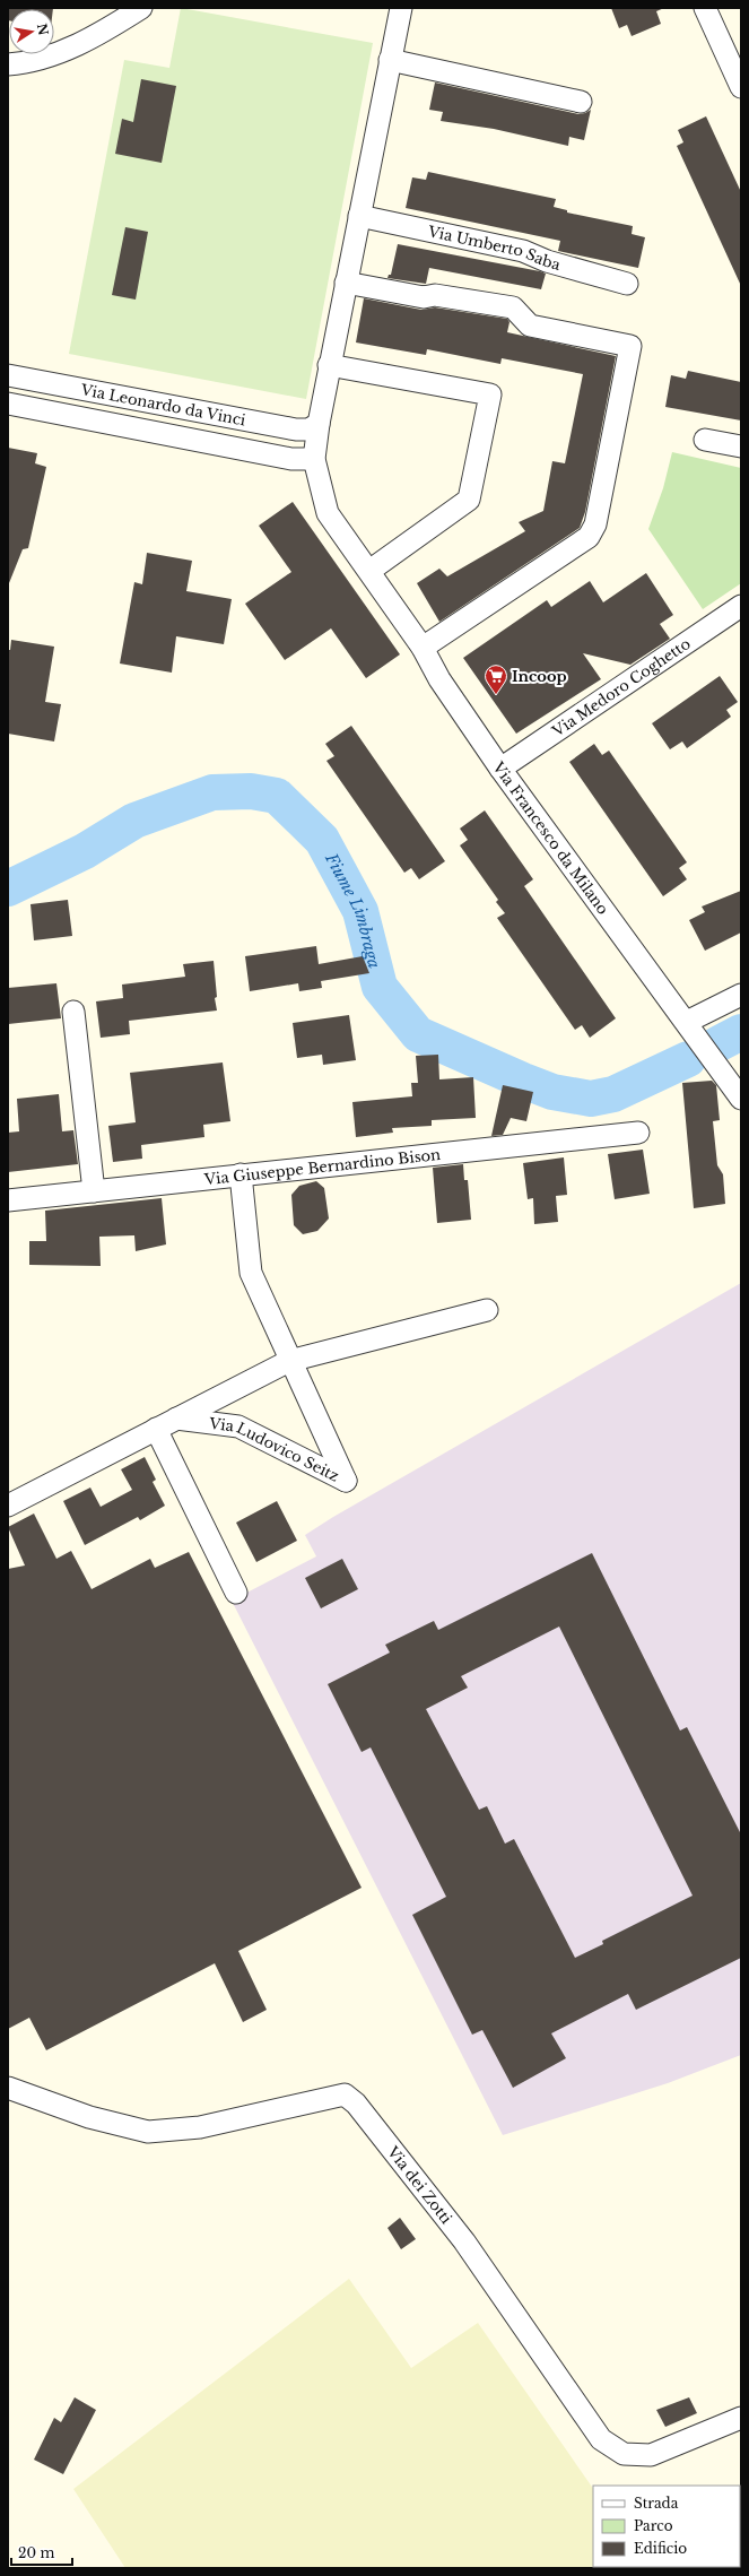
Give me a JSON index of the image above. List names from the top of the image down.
{
  "streets": {
    "street": [
      "Via Umberto Saba",
      "Via Leonardo da Vinci",
      "Via Medoro Coghetto",
      "Via Francesco da Milano",
      "Via Giuseppe Bernardino Bison",
      "Via Ludovico Seitz",
      "Via dei Zotti"
    ]
  },
  "crossings": [
    ["Via Leonardo da Vinci", "Via Francesco da Milano"],
    ["Via Medoro Coghetto", "Via Francesco da Milano"],
    ["Via Giuseppe Bernardino Bison", "Via Ludovico Seitz"]
  ],
  "water": ["Fiume Limbraga"],
  "places": {
    "supermarket": ["Incoop"]
  },
  "legend": ["Strada", "Parco", "Edificio"],
  "scale_bar": "20 m",
  "north": "right"
}
